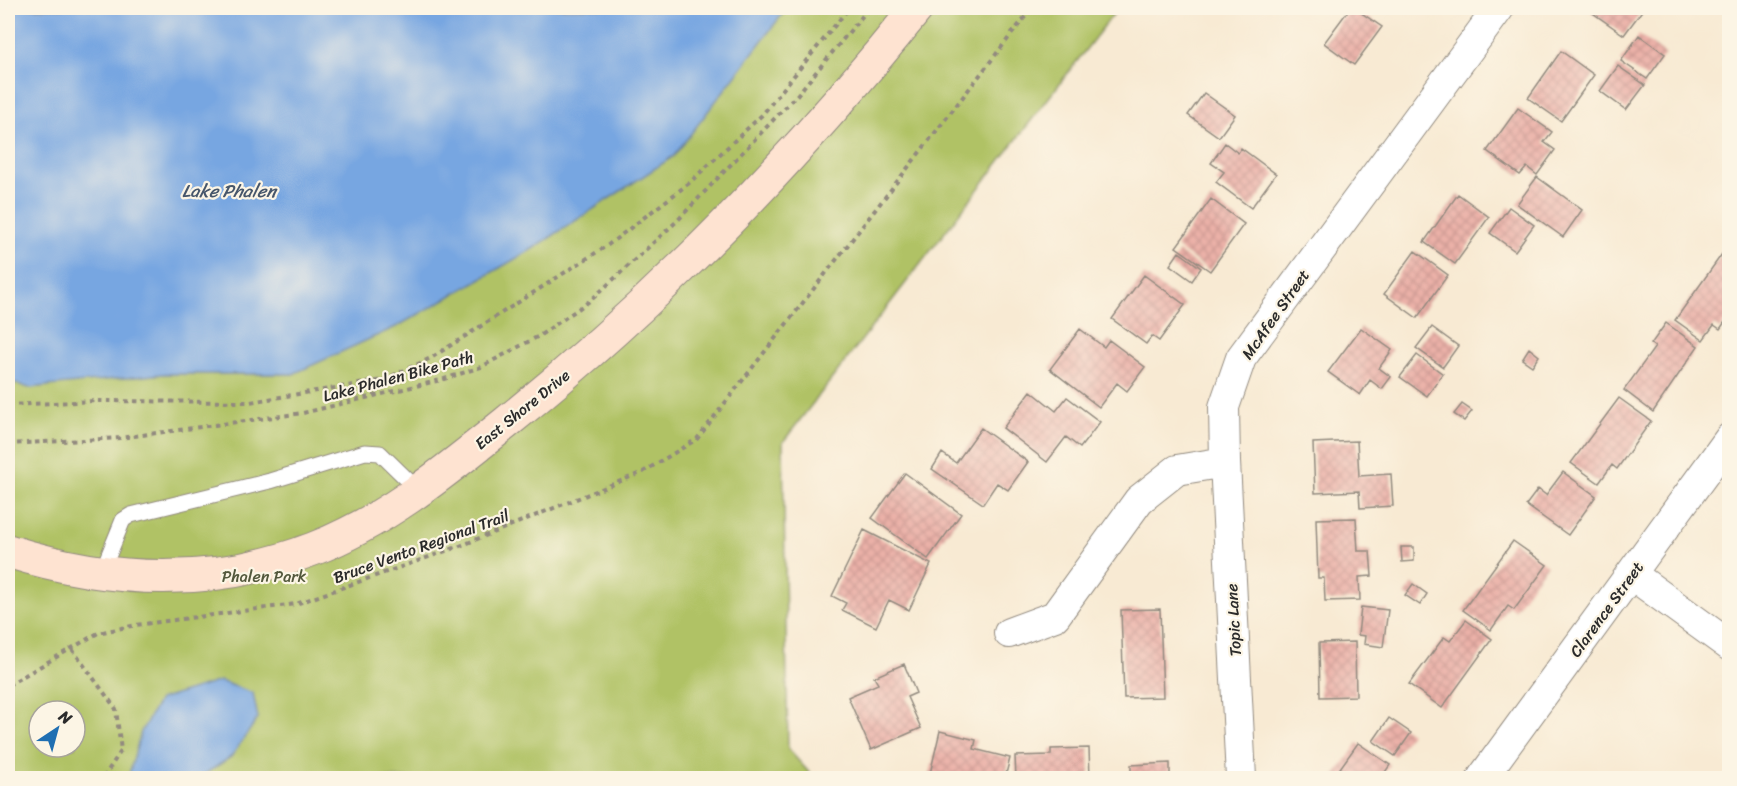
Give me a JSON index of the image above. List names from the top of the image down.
{
  "streets": {
    "street": [
      "McAfee Street",
      "East Shore Drive",
      "Clarence Street",
      "Topic Lane"
    ],
    "path": ["Lake Phalen Bike Path", "Bruce Vento Regional Trail"]
  },
  "crossings": [
    ["McAfee Street", "Topic Lane"]
  ],
  "water": ["Lake Phalen"],
  "parks": ["Phalen Park"],
  "north": "top right"
}
